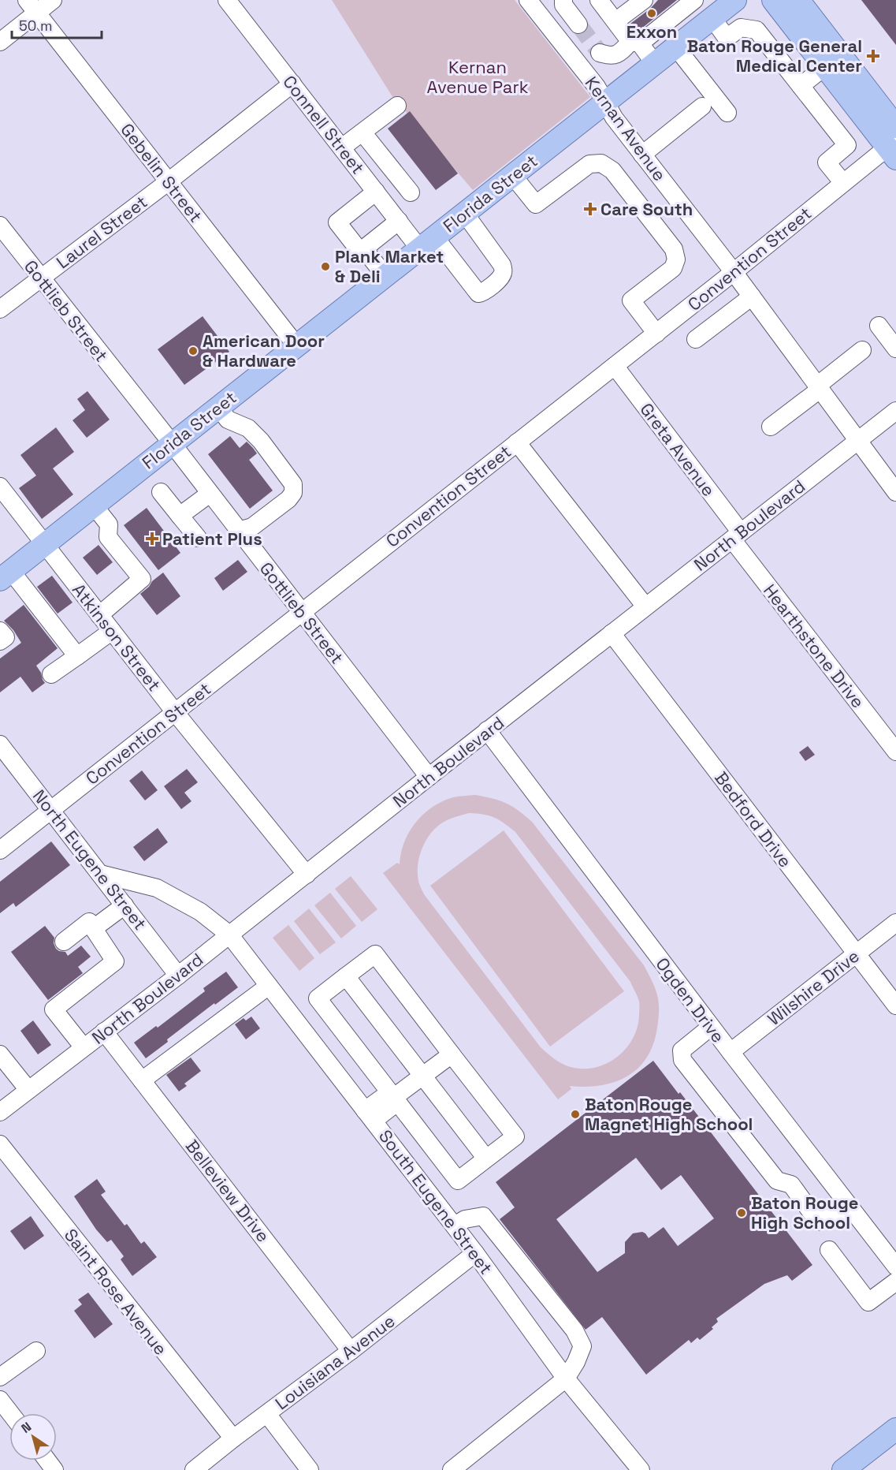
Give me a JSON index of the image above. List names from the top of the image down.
{
  "streets": {
    "main road": ["Florida Street"],
    "street": [
      "Connell Street",
      "Kernan Avenue",
      "Gebelin Street",
      "Laurel Street",
      "Convention Street",
      "Gottlieb Street",
      "Greta Avenue",
      "North Boulevard",
      "Atkinson Street",
      "Hearthstone Drive",
      "Bedford Drive",
      "North Eugene Street",
      "Wilshire Drive",
      "Ogden Drive",
      "Belleview Drive",
      "South Eugene Street",
      "Saint Rose Avenue",
      "Louisiana Avenue"
    ]
  },
  "crossings": [
    ["Connell Street", "Florida Street"],
    ["Connell Street", "Laurel Street"],
    ["Kernan Avenue", "Florida Street"],
    ["Kernan Avenue", "Convention Street"],
    ["Kernan Avenue", "North Boulevard"],
    ["Gebelin Street", "Florida Street"],
    ["Gebelin Street", "Laurel Street"],
    ["Florida Street", "Gottlieb Street"],
    ["Florida Street", "Atkinson Street"],
    ["Laurel Street", "Gottlieb Street"],
    ["Convention Street", "Gottlieb Street"],
    ["Convention Street", "Greta Avenue"],
    ["Convention Street", "Atkinson Street"],
    ["Convention Street", "North Eugene Street"],
    ["Gottlieb Street", "North Boulevard"],
    ["Greta Avenue", "North Boulevard"],
    ["Greta Avenue", "Hearthstone Drive"],
    ["North Boulevard", "Atkinson Street"],
    ["North Boulevard", "Hearthstone Drive"],
    ["North Boulevard", "Bedford Drive"],
    ["North Boulevard", "North Eugene Street"],
    ["North Boulevard", "Ogden Drive"],
    ["North Boulevard", "Belleview Drive"],
    ["North Boulevard", "South Eugene Street"],
    ["Bedford Drive", "Wilshire Drive"],
    ["North Eugene Street", "South Eugene Street"],
    ["Wilshire Drive", "Ogden Drive"],
    ["Belleview Drive", "Louisiana Avenue"],
    ["South Eugene Street", "Louisiana Avenue"],
    ["Saint Rose Avenue", "Louisiana Avenue"]
  ],
  "parks": ["Kernan Avenue Park"],
  "places": {
    "other": [
      "Exxon",
      "Plank Market & Deli",
      "American Door & Hardware",
      "Baton Rouge Magnet High School",
      "Baton Rouge High School"
    ],
    "health": ["Baton Rouge General Medical Center", "Care South", "Patient Plus"]
  },
  "scale_bar": "50 m",
  "north": "top left"
}
